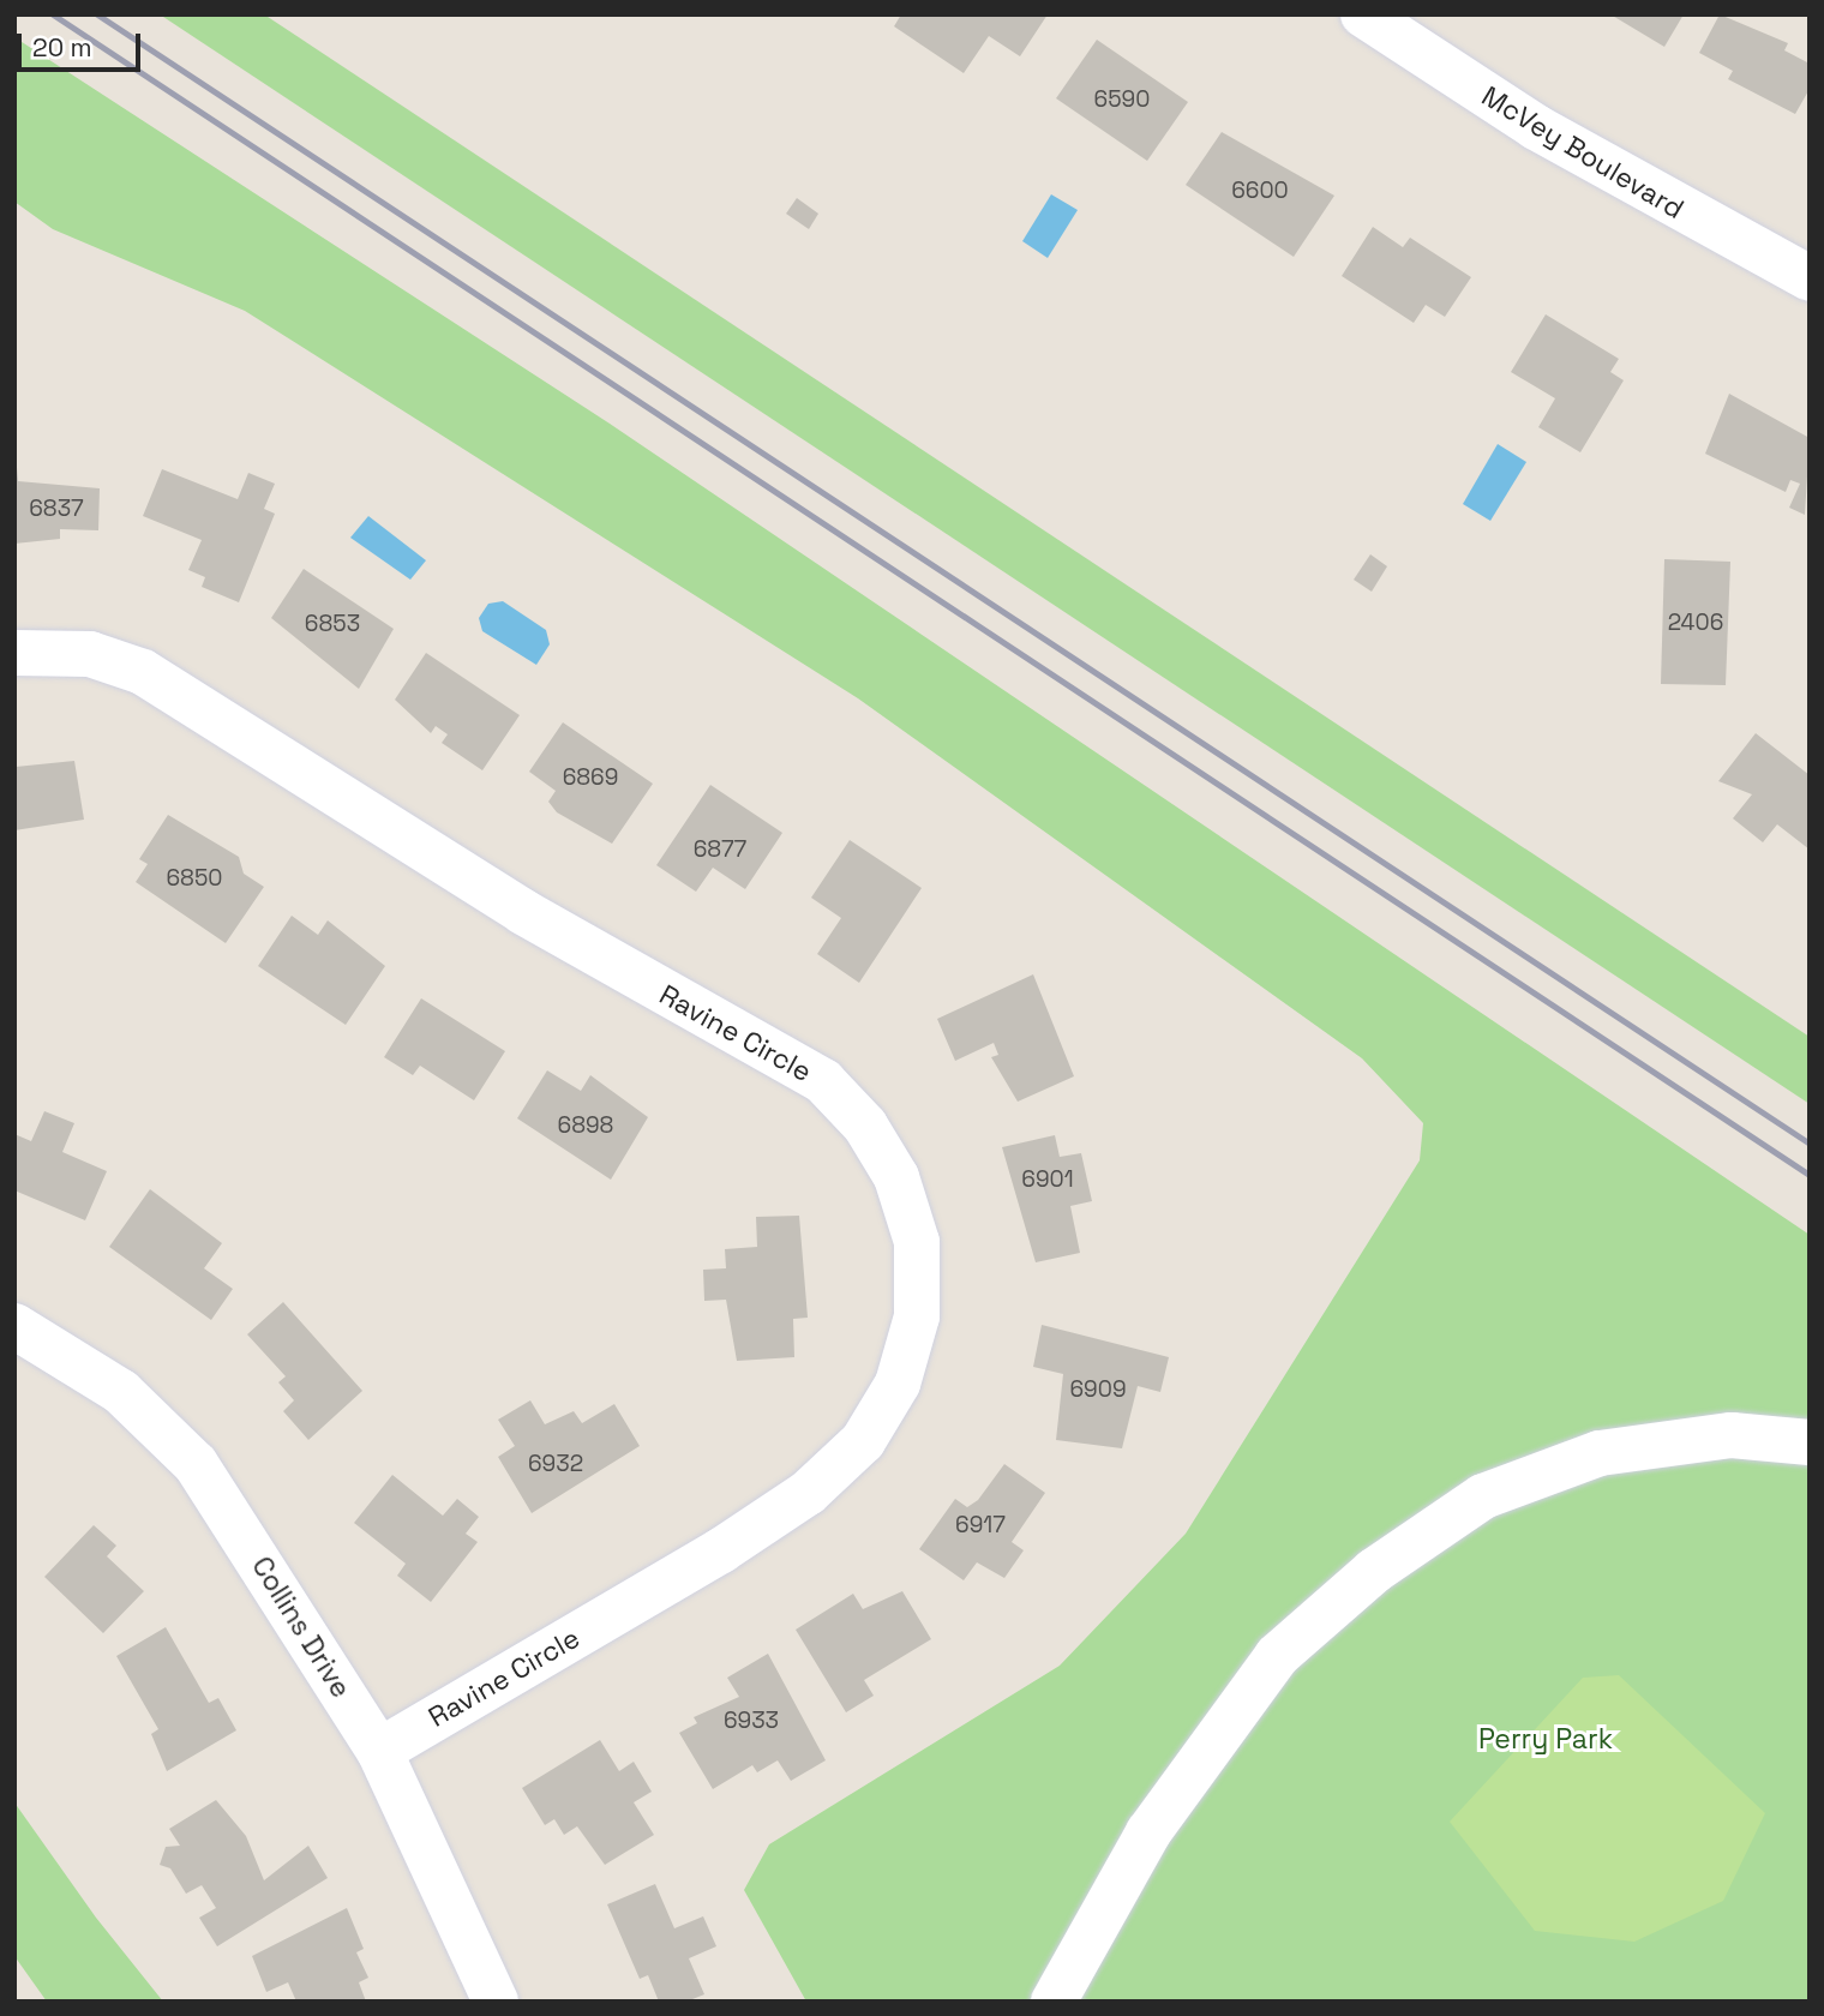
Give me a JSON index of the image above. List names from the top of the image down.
{
  "streets": {
    "street": ["McVey Boulevard", "Ravine Circle", "Collins Drive"]
  },
  "crossings": [
    ["Ravine Circle", "Collins Drive"]
  ],
  "parks": ["Perry Park"],
  "house_numbers": [
    "6590",
    "6600",
    "6837",
    "2406",
    "6853",
    "6869",
    "6877",
    "6850",
    "6898",
    "6901",
    "6909",
    "6932",
    "6917",
    "6933"
  ],
  "scale_bar": "20 m"
}
